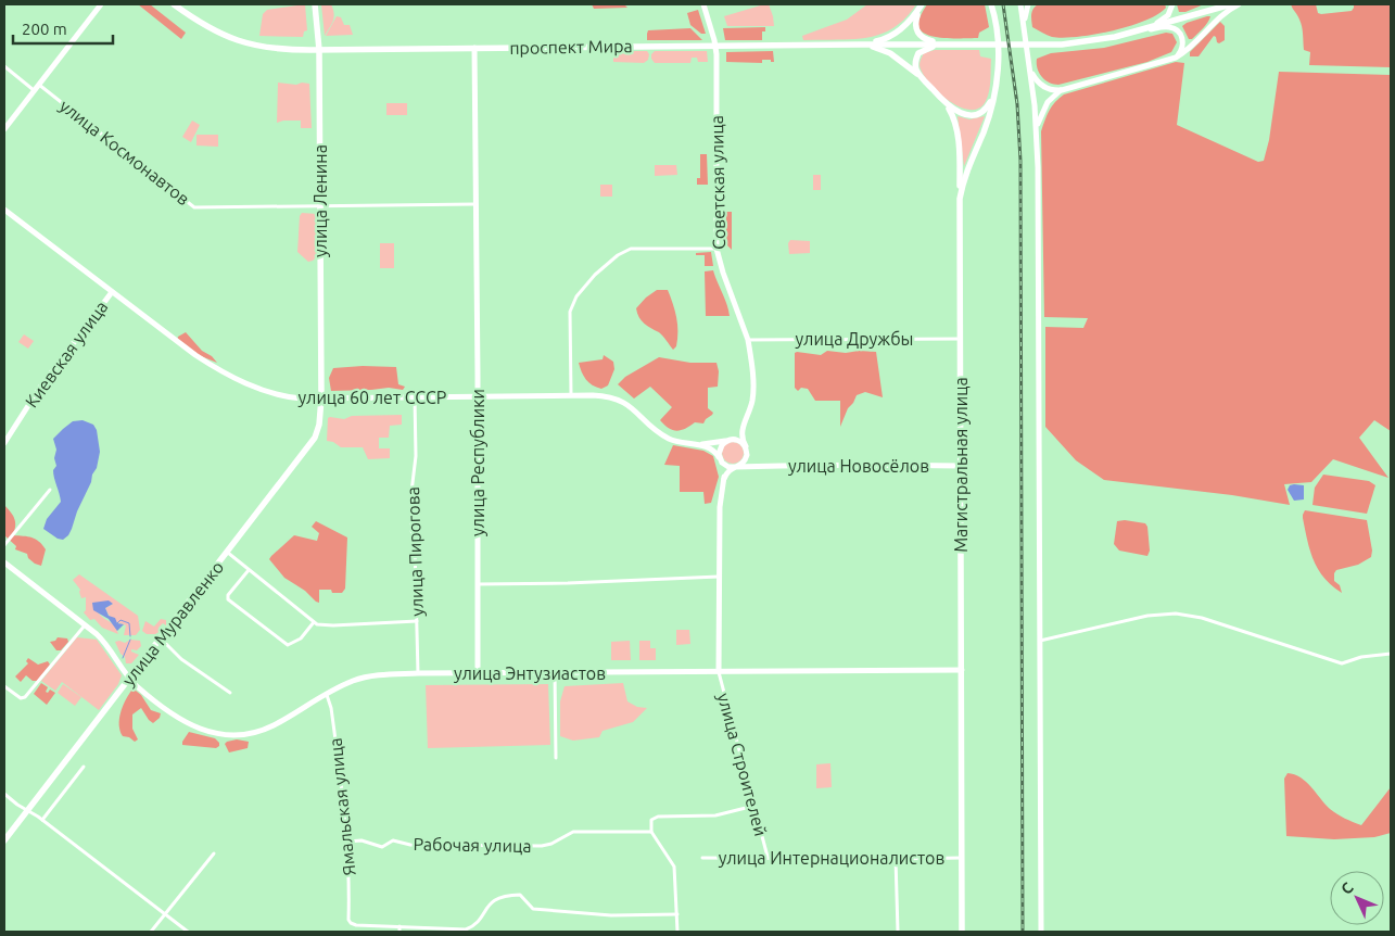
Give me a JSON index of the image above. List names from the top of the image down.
{
  "streets": {
    "main road": [
      "проспект Мира",
      "Советская улица",
      "улица Ленина",
      "Киевская улица",
      "улица 60 лет СССР",
      "улица Республики",
      "Магистральная улица",
      "улица Новосёлов",
      "улица Муравленко",
      "улица Энтузиастов"
    ],
    "street": [
      "улица Космонавтов",
      "улица Дружбы",
      "улица Пирогова",
      "улица Строителей",
      "Ямальская улица",
      "Рабочая улица",
      "улица Интернационалистов"
    ]
  },
  "crossings": [
    ["проспект Мира", "Советская улица"],
    ["проспект Мира", "улица Ленина"],
    ["улица Космонавтов", "улица Ленина"],
    ["улица Космонавтов", "улица Республики"],
    ["Советская улица", "улица Дружбы"],
    ["улица Ленина", "улица 60 лет СССР"],
    ["улица Ленина", "улица Муравленко"],
    ["улица Дружбы", "Магистральная улица"],
    ["Киевская улица", "улица 60 лет СССР"],
    ["улица 60 лет СССР", "улица Республики"],
    ["улица 60 лет СССР", "улица Пирогова"],
    ["улица 60 лет СССР", "улица Муравленко"],
    ["улица Республики", "улица Энтузиастов"],
    ["Магистральная улица", "улица Новосёлов"],
    ["Магистральная улица", "улица Энтузиастов"],
    ["Магистральная улица", "улица Интернационалистов"],
    ["улица Пирогова", "улица Энтузиастов"],
    ["улица Муравленко", "улица Энтузиастов"],
    ["улица Энтузиастов", "улица Строителей"],
    ["улица Энтузиастов", "Ямальская улица"],
    ["улица Строителей", "улица Интернационалистов"],
    ["Ямальская улица", "Рабочая улица"]
  ],
  "scale_bar": "200 m",
  "north": "top left"
}
